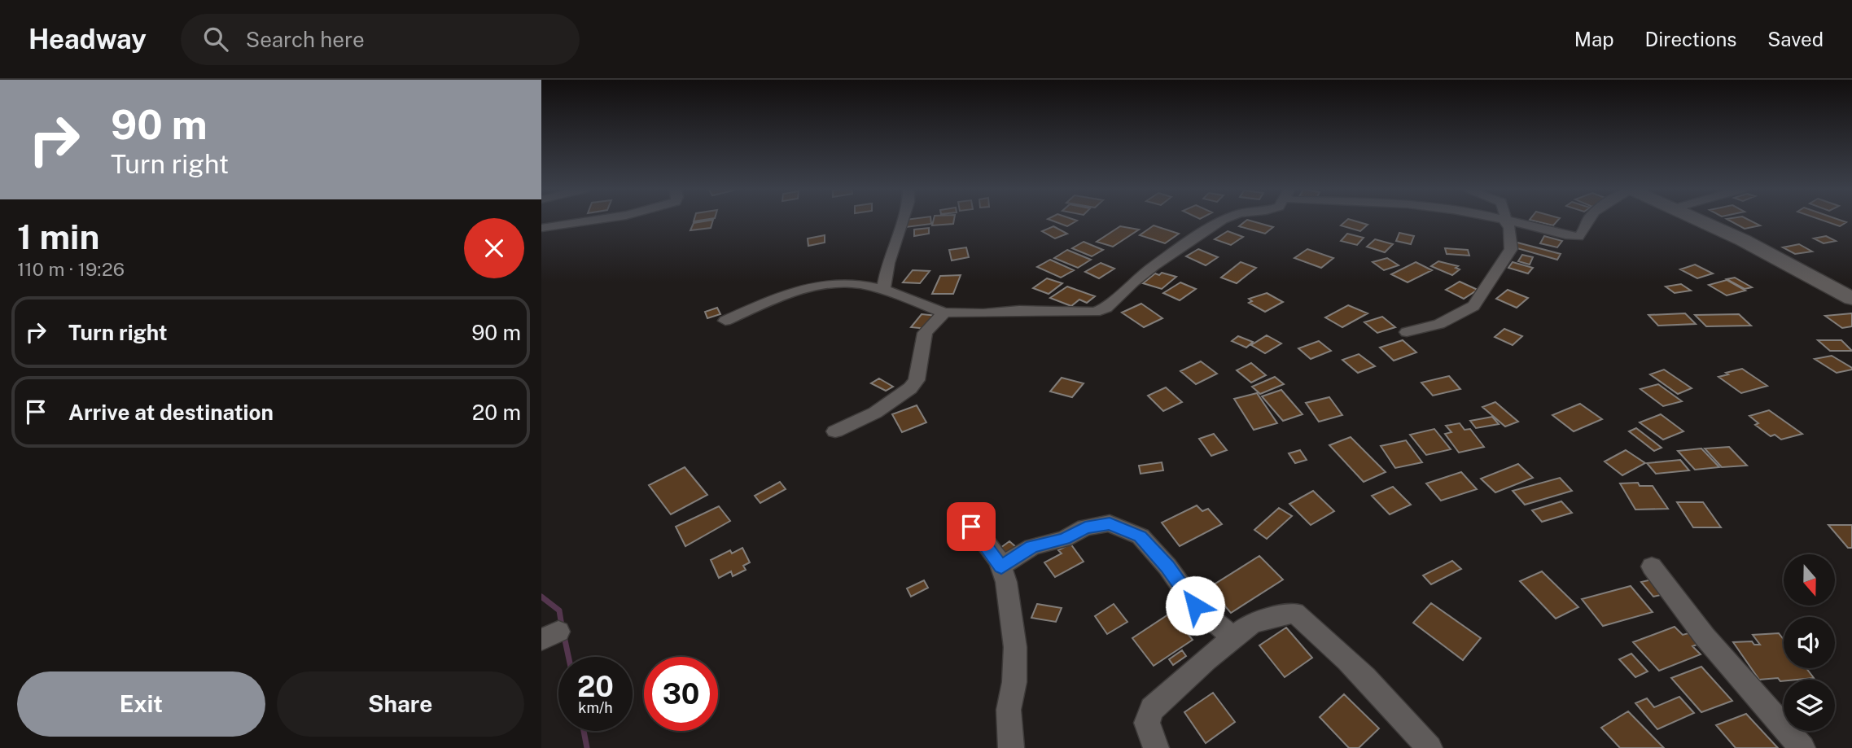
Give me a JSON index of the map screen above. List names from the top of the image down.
{
  "north": "bottom",
  "page": {
    "header": "Headway",
    "search": "Search here",
    "nav": ["Map", "Directions", "Saved"],
    "turn": ["90 m", "Turn right"],
    "heading": ["1 min", "110 m · 19:26"],
    "list": [
      {
        "name": "Turn right",
        "value": "90 m"
      },
      {
        "name": "Arrive at destination",
        "value": "20 m"
      }
    ],
    "speed": "20 km/h",
    "limit": "30",
    "buttons": ["Exit", "Share"]
  }
}
